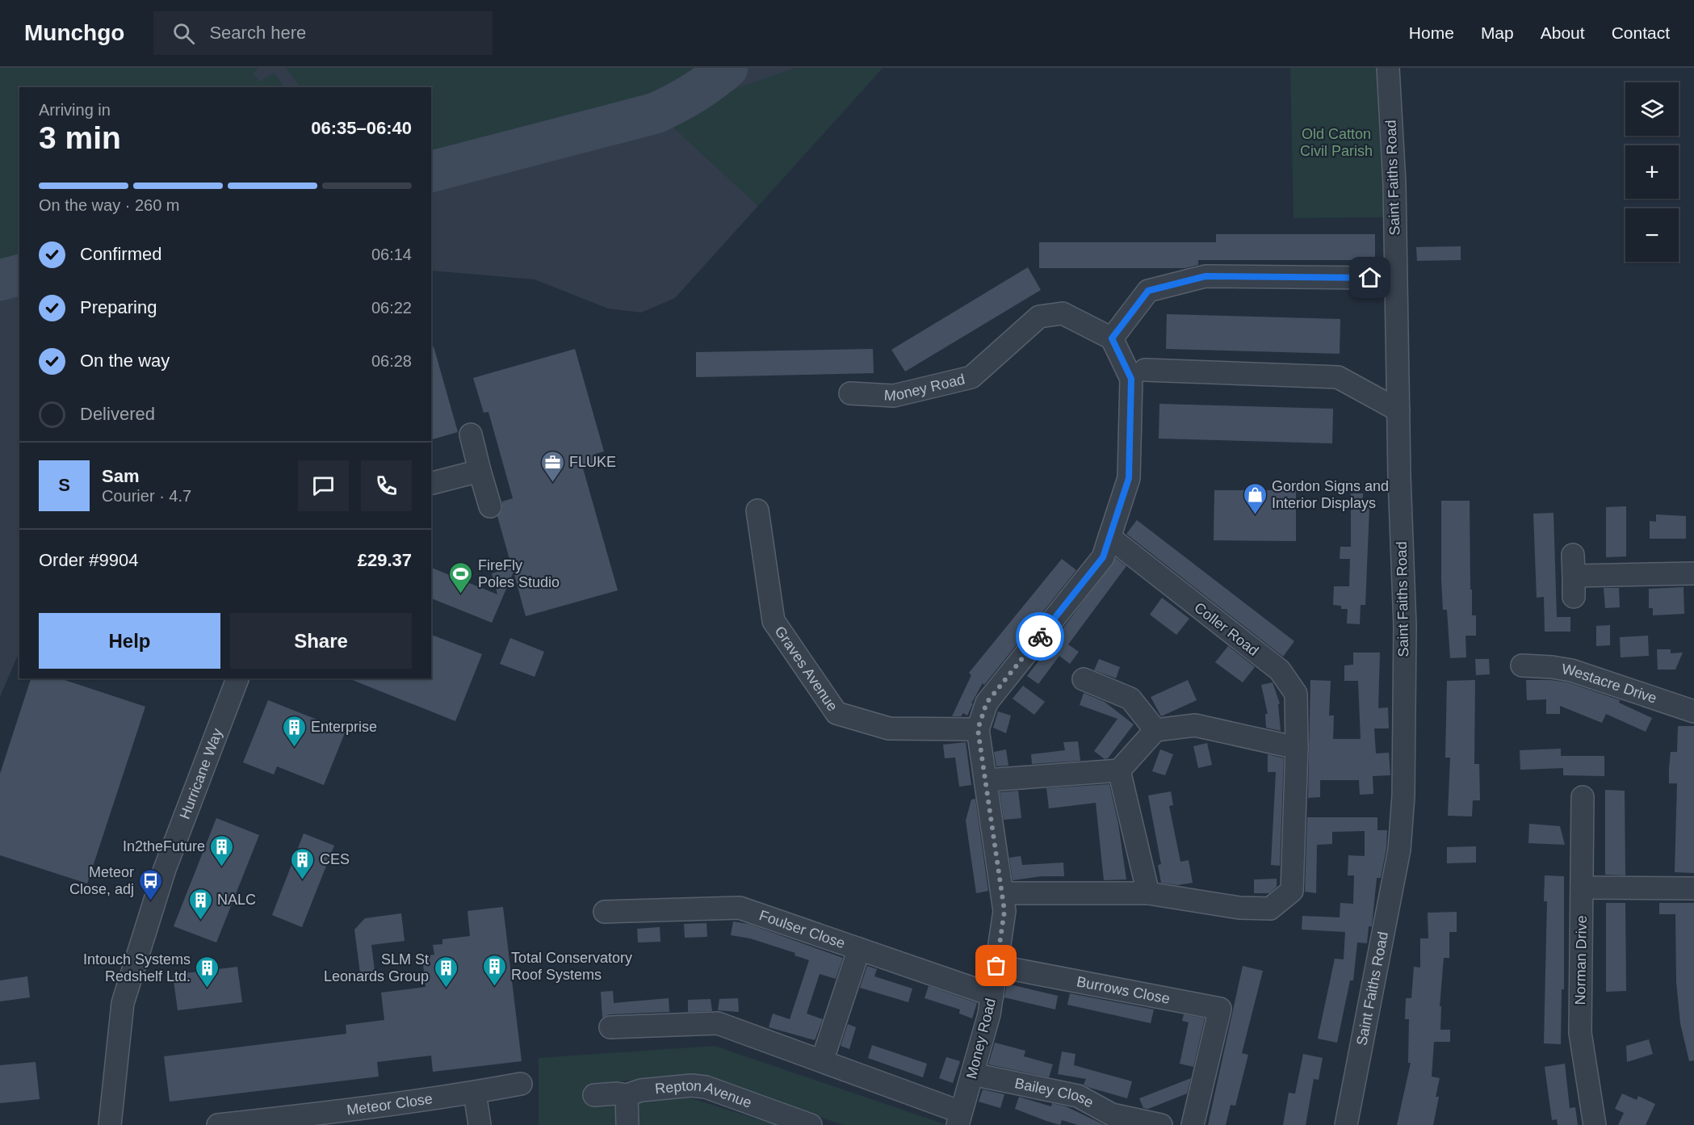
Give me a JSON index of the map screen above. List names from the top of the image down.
{
  "streets": {
    "street": [
      "Saint Faiths Road",
      "Money Road",
      "Coller Road",
      "Graves Avenue",
      "Westacre Drive",
      "Hurricane Way",
      "Foulser Close",
      "Norman Drive",
      "Burrows Close",
      "Bailey Close",
      "Repton Avenue",
      "Meteor Close"
    ]
  },
  "crossings": [
    ["Money Road", "Coller Road"],
    ["Money Road", "Graves Avenue"],
    ["Money Road", "Foulser Close"],
    ["Money Road", "Burrows Close"],
    ["Money Road", "Bailey Close"]
  ],
  "parks": ["Old Catton Civil Parish"],
  "places": {
    "office": ["FLUKE"],
    "shop": ["Gordon Signs and Interior Displays"],
    "sports": ["FireFly Poles Studio"],
    "building": [
      "Enterprise",
      "In2theFuture",
      "CES",
      "NALC",
      "Total Conservatory Roof Systems",
      "Intouch Systems Redshelf Ltd.",
      "SLM St Leonards Group"
    ],
    "bus stop": ["Meteor Close, adj"]
  },
  "page": {
    "header": "Munchgo",
    "search": "Search here",
    "nav": [
      "Home",
      "Map",
      "About",
      "Contact"
    ],
    "map_buttons": ["+", "−"],
    "heading": ["3 min", "Arriving in", "06:35–06:40"],
    "panel": [
      "Sam",
      "Courier · 4.7",
      "Order #9904",
      "£29.37"
    ],
    "bar": "On the way · 260 m",
    "list": [
      ["Confirmed", "06:14"],
      ["Preparing", "06:22"],
      ["On the way", "06:28"],
      "Delivered"
    ],
    "round": "S",
    "buttons": ["Help", "Share"]
  }
}
